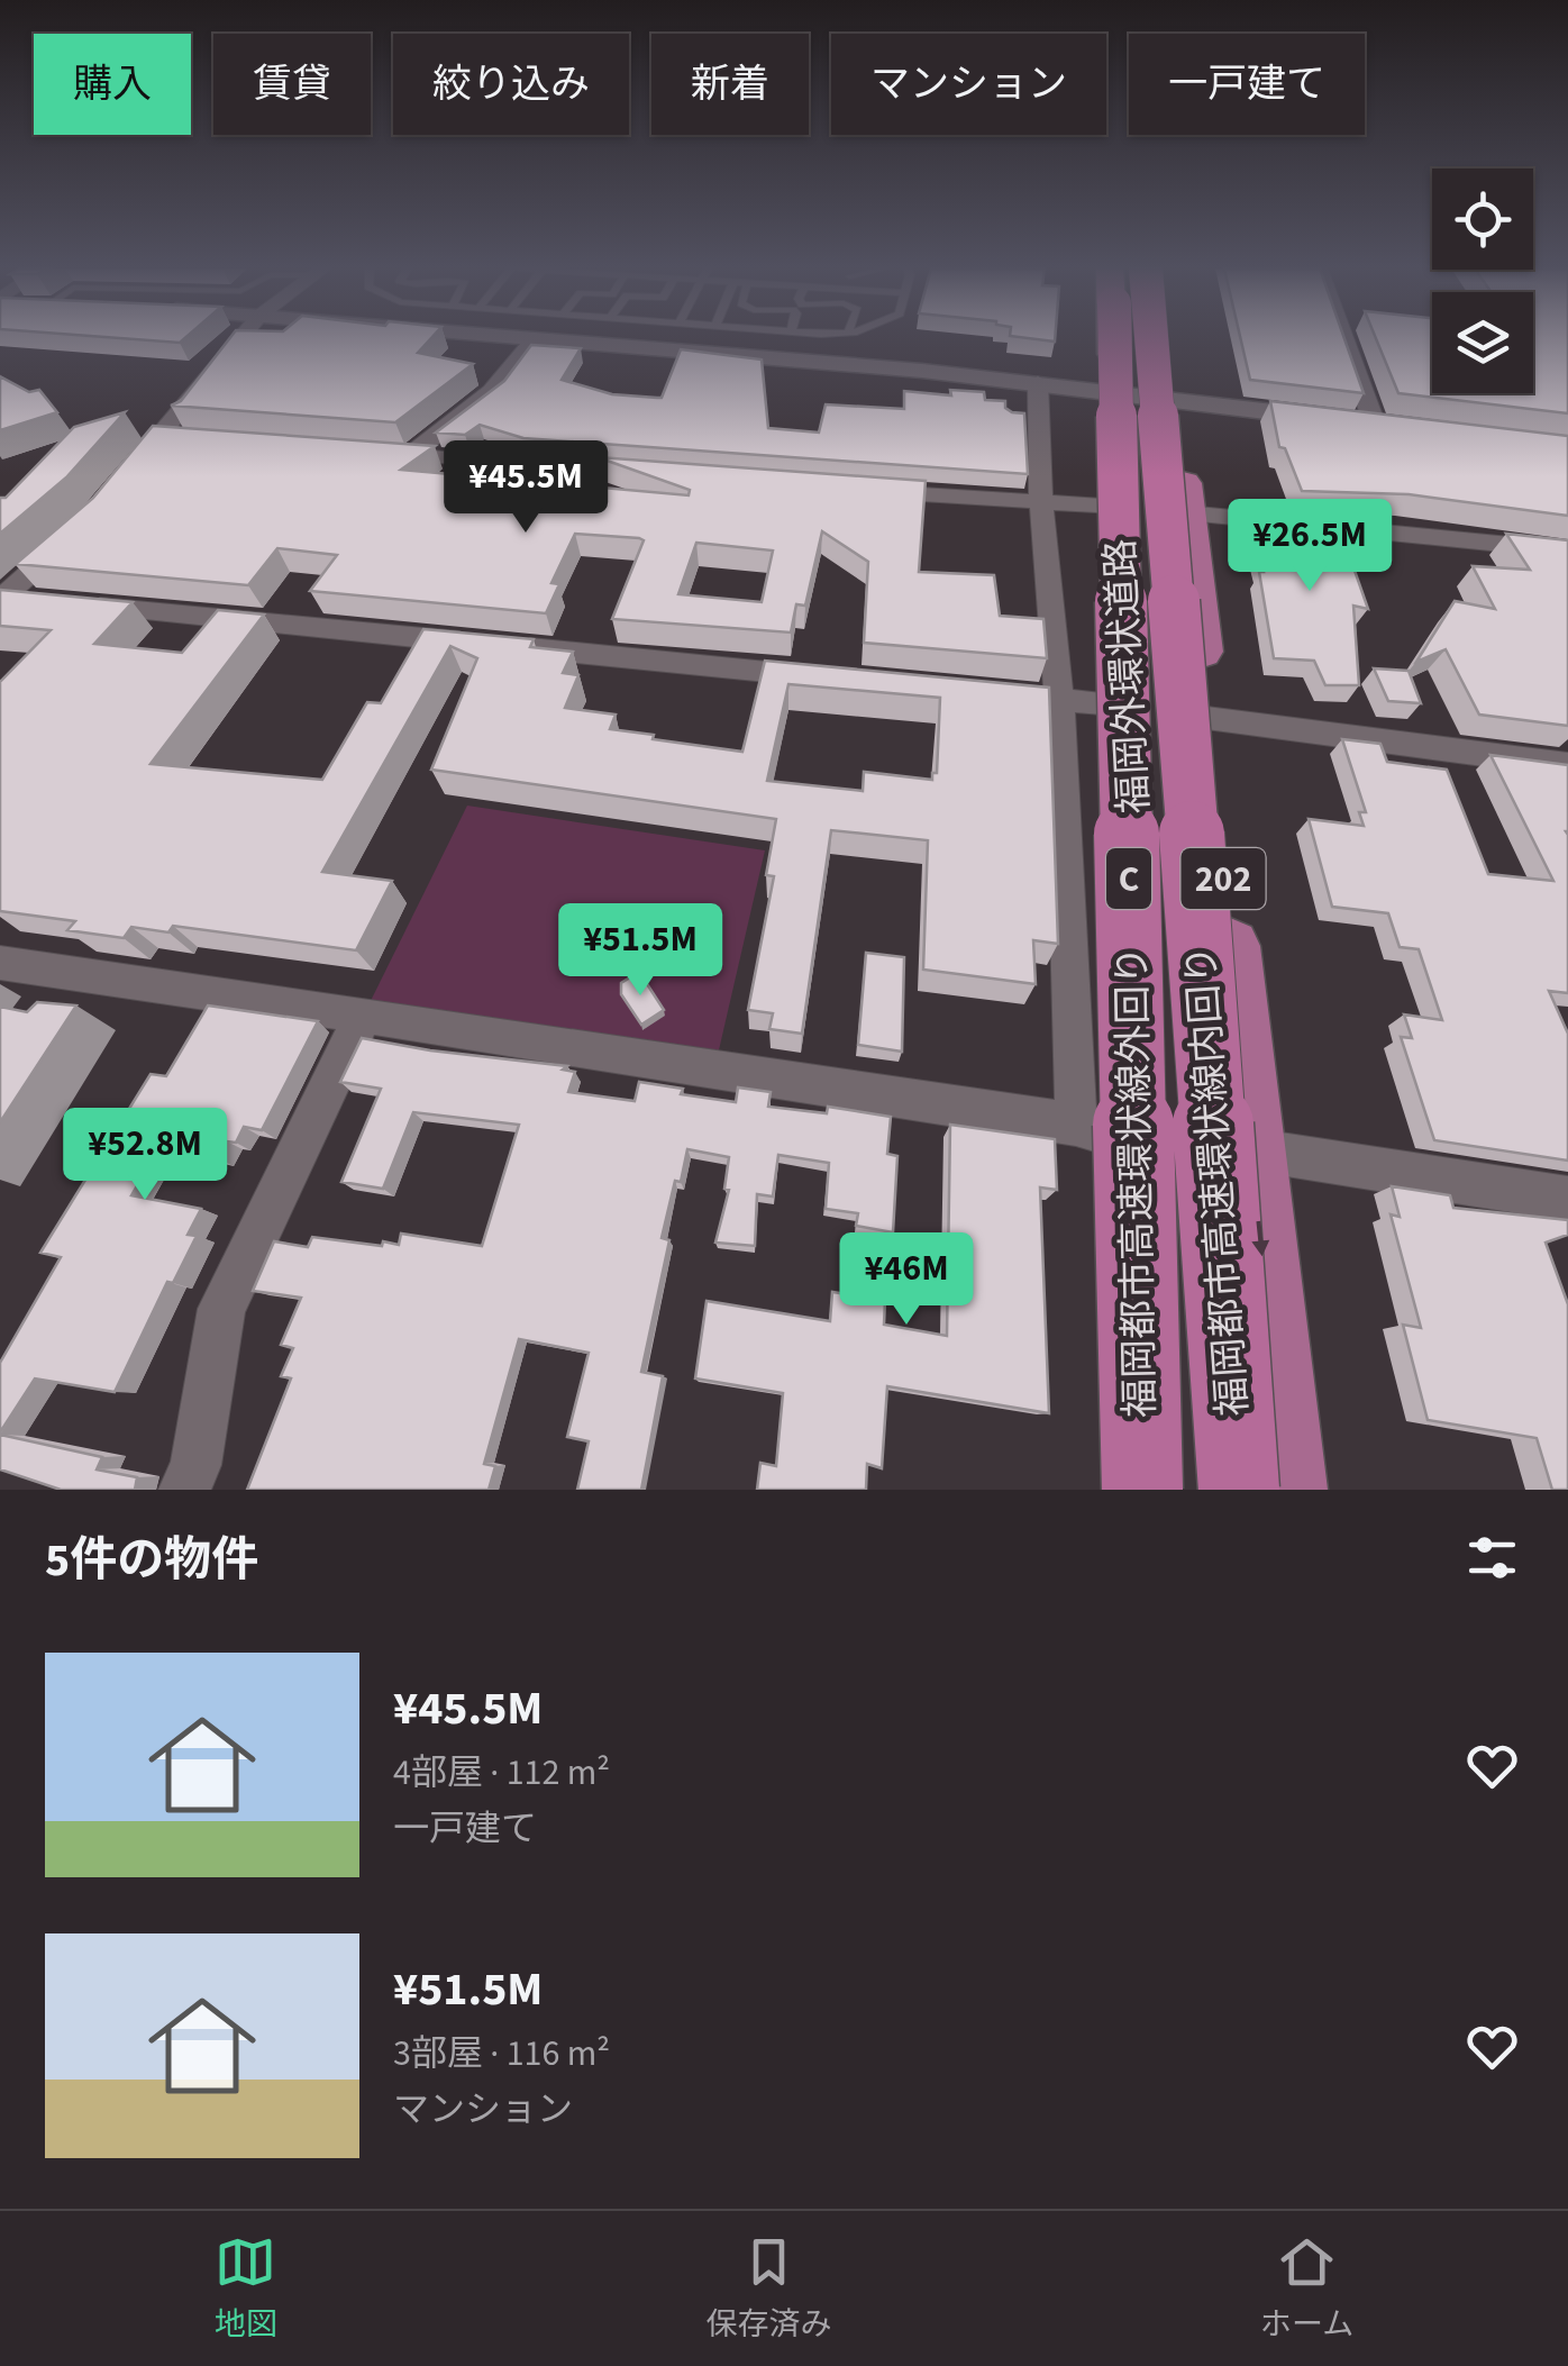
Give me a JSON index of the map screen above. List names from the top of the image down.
{
  "streets": {
    "highway": [
      "福岡外環状道路",
      "C",
      "202",
      "福岡都市高速環状線内回り",
      "福岡都市高速環状線外回り"
    ]
  },
  "page": {
    "chip": [
      "購入",
      "賃貸",
      "絞り込み",
      "新着",
      "マンション",
      "一戸建て"
    ],
    "price": [
      "¥45.5M",
      "¥26.5M",
      "¥51.5M",
      "¥52.8M",
      "¥46M"
    ],
    "heading": "5件の物件",
    "list": [
      {
        "name": "¥45.5M",
        "note": "4部屋 · 112 m² · 一戸建て"
      },
      {
        "name": "¥51.5M",
        "note": "3部屋 · 116 m² · マンション"
      }
    ],
    "tabs": ["地図", "保存済み", "ホーム"]
  }
}
